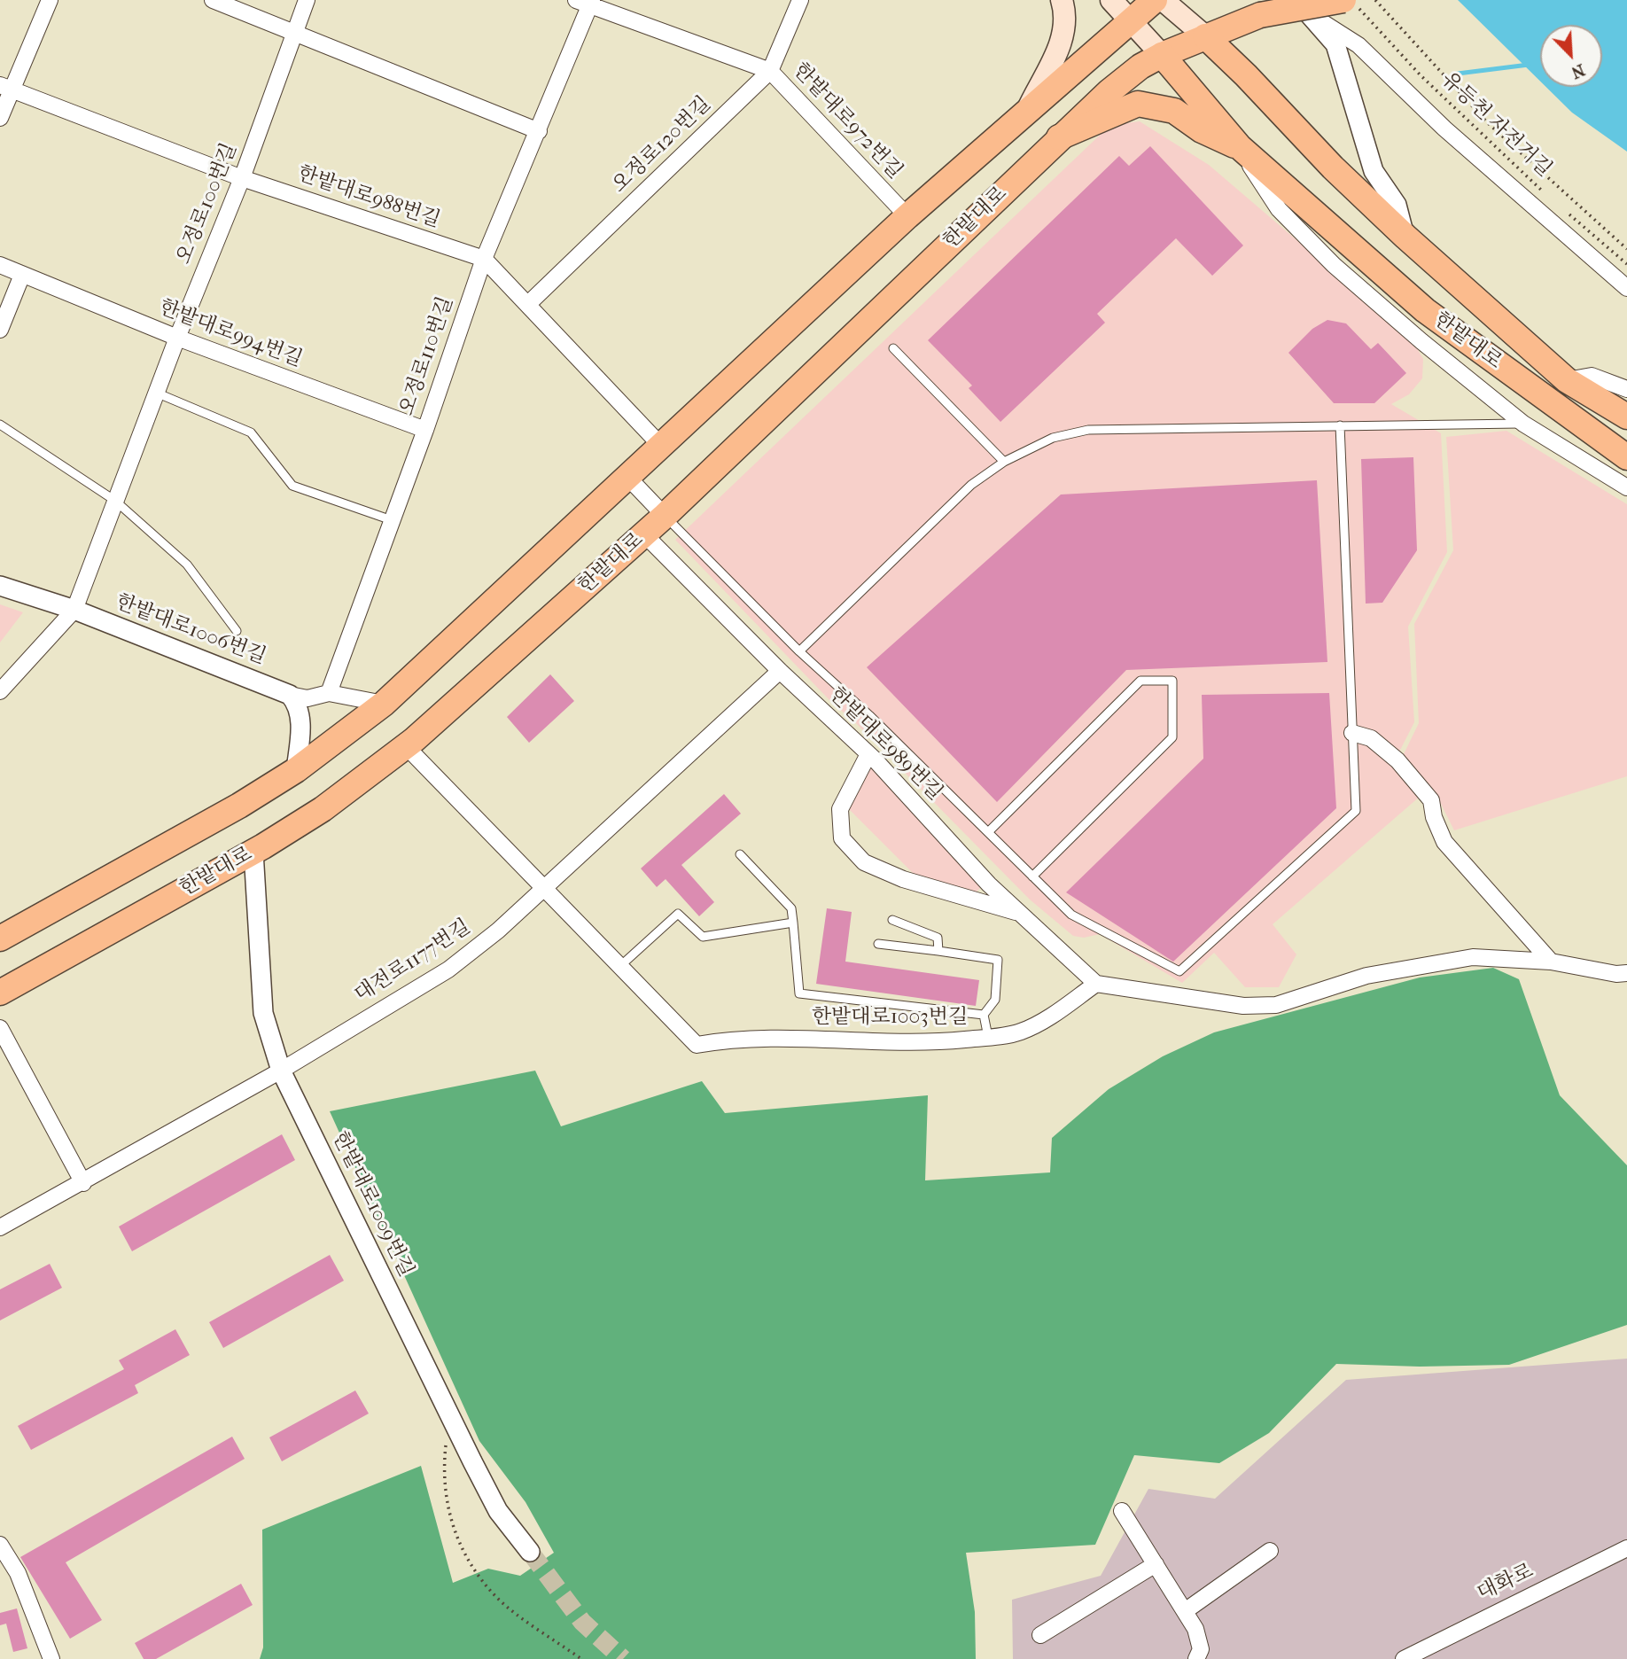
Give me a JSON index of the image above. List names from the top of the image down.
{
  "streets": {
    "main road": ["한밭대로"],
    "street": [
      "한밭대로972번길",
      "오정로120번길",
      "한밭대로988번길",
      "오정로100번길",
      "한밭대로994번길",
      "오정로110번길",
      "한밭대로1006번길",
      "한밭대로989번길",
      "대전로1177번길",
      "한밭대로1003번길",
      "한밭대로1009번길",
      "대화로"
    ],
    "path": ["유등천 자전거길"]
  },
  "crossings": [
    ["한밭대로972번길", "오정로120번길"],
    ["한밭대로972번길", "오정로110번길"],
    ["유등천 자전거길", "한밭대로"],
    ["오정로120번길", "한밭대로988번길"],
    ["한밭대로988번길", "오정로100번길"],
    ["한밭대로988번길", "오정로110번길"],
    ["오정로100번길", "한밭대로994번길"],
    ["오정로100번길", "한밭대로1006번길"],
    ["한밭대로", "한밭대로989번길"],
    ["한밭대로", "한밭대로1003번길"],
    ["한밭대로", "한밭대로1009번길"],
    ["한밭대로994번길", "오정로110번길"],
    ["한밭대로989번길", "대전로1177번길"],
    ["한밭대로989번길", "한밭대로1003번길"],
    ["대전로1177번길", "한밭대로1003번길"],
    ["대전로1177번길", "한밭대로1009번길"]
  ],
  "north": "bottom right"
}
